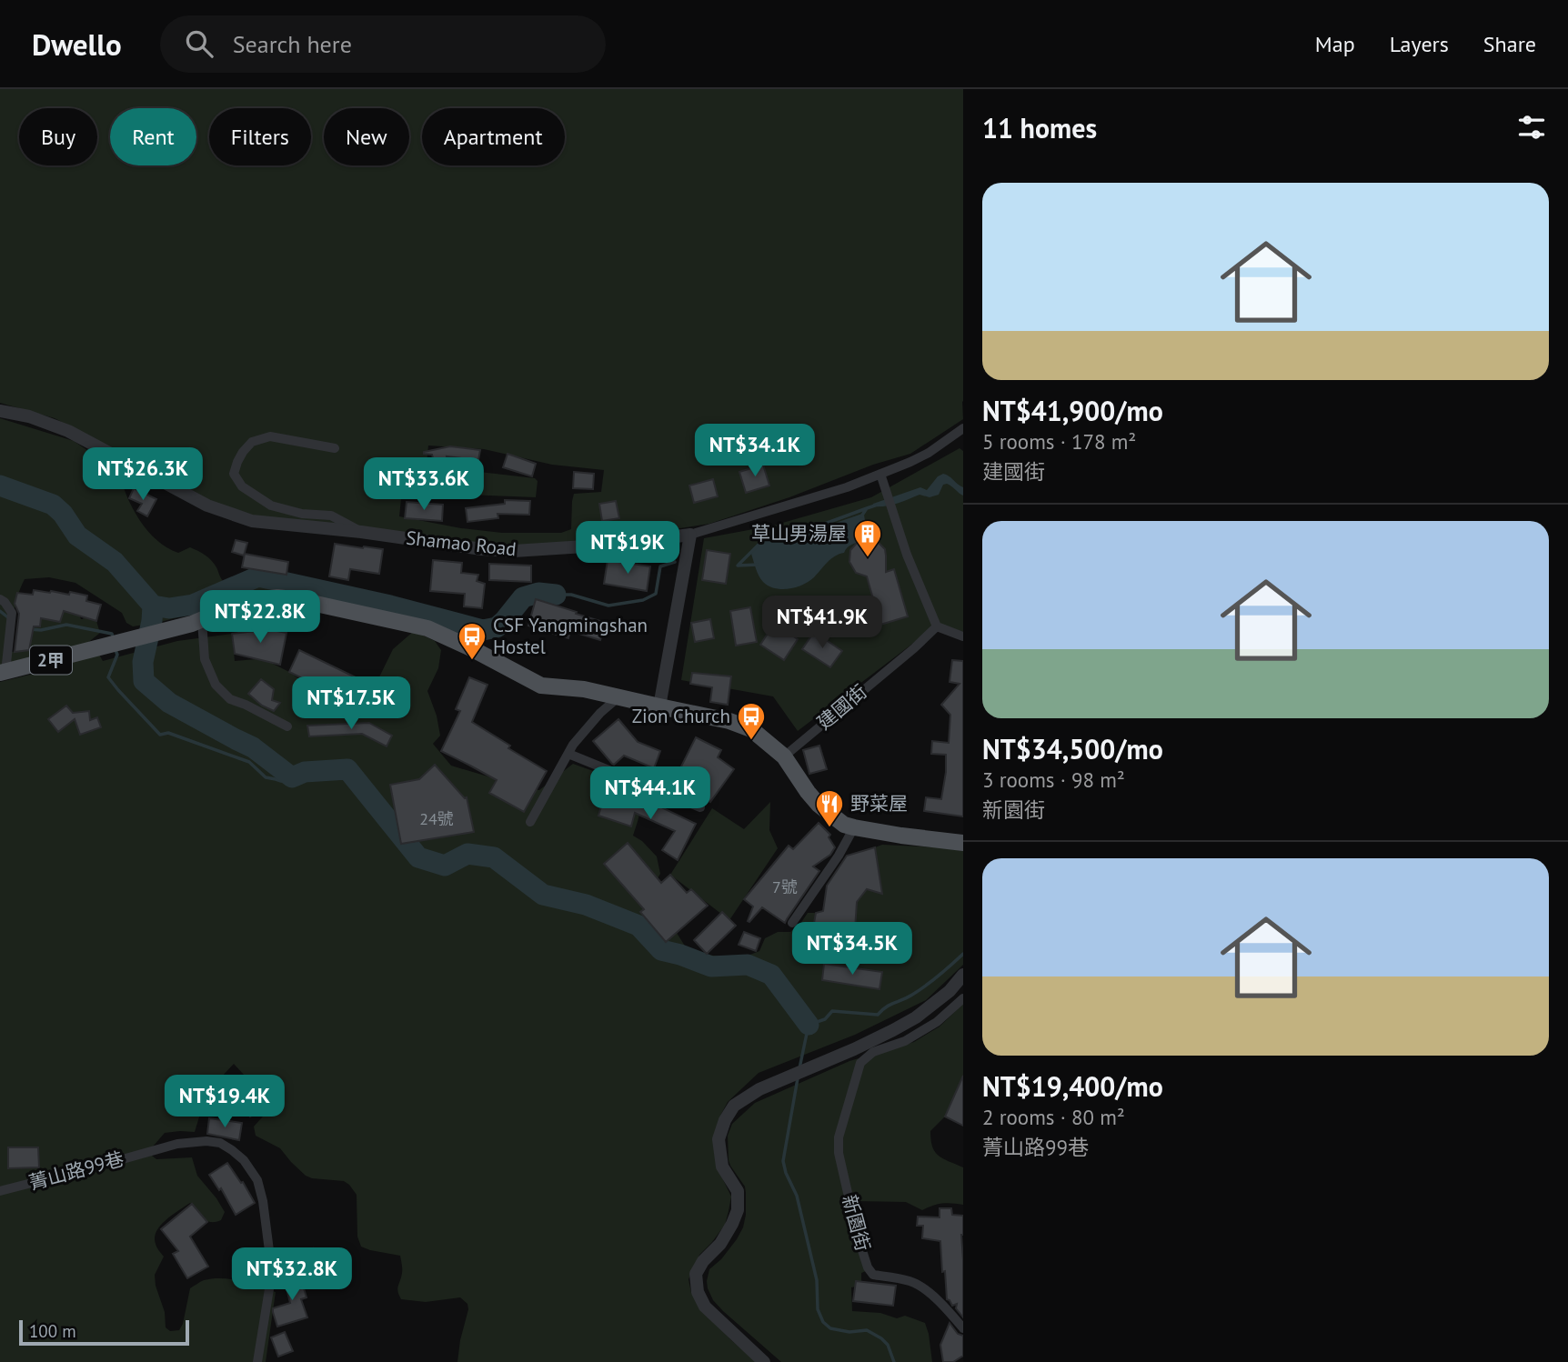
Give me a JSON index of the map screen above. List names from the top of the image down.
{
  "streets": {
    "main road": ["2甲"],
    "street": [
      "Shamao Road",
      "建國街",
      "菁山路99巷",
      "新園街"
    ]
  },
  "crossings": [
    ["2甲", "建國街"]
  ],
  "places": {
    "building": ["草山男湯屋"],
    "bus stop": ["CSF Yangmingshan Hostel", "Zion Church"],
    "restaurant": ["野菜屋"]
  },
  "house_numbers": ["24號", "7號"],
  "scale_bar": "100 m",
  "page": {
    "header": "Dwello",
    "search": "Search here",
    "nav": ["Map", "Layers", "Share"],
    "heading": "11 homes",
    "chip": [
      "Buy",
      "Rent",
      "Filters",
      "New",
      "Apartment"
    ],
    "list": [
      {
        "name": "NT$41,900/mo",
        "note": "5 rooms · 178 m² · 建國街"
      },
      {
        "name": "NT$34,500/mo",
        "note": "3 rooms · 98 m² · 新園街"
      },
      {
        "name": "NT$19,400/mo",
        "note": "2 rooms · 80 m² · 菁山路99巷"
      }
    ],
    "price": [
      "NT$34.1K",
      "NT$26.3K",
      "NT$33.6K",
      "NT$19K",
      "NT$22.8K",
      "NT$41.9K",
      "NT$17.5K",
      "NT$44.1K",
      "NT$34.5K",
      "NT$19.4K",
      "NT$32.8K"
    ],
    "scale": "100 m"
  }
}
